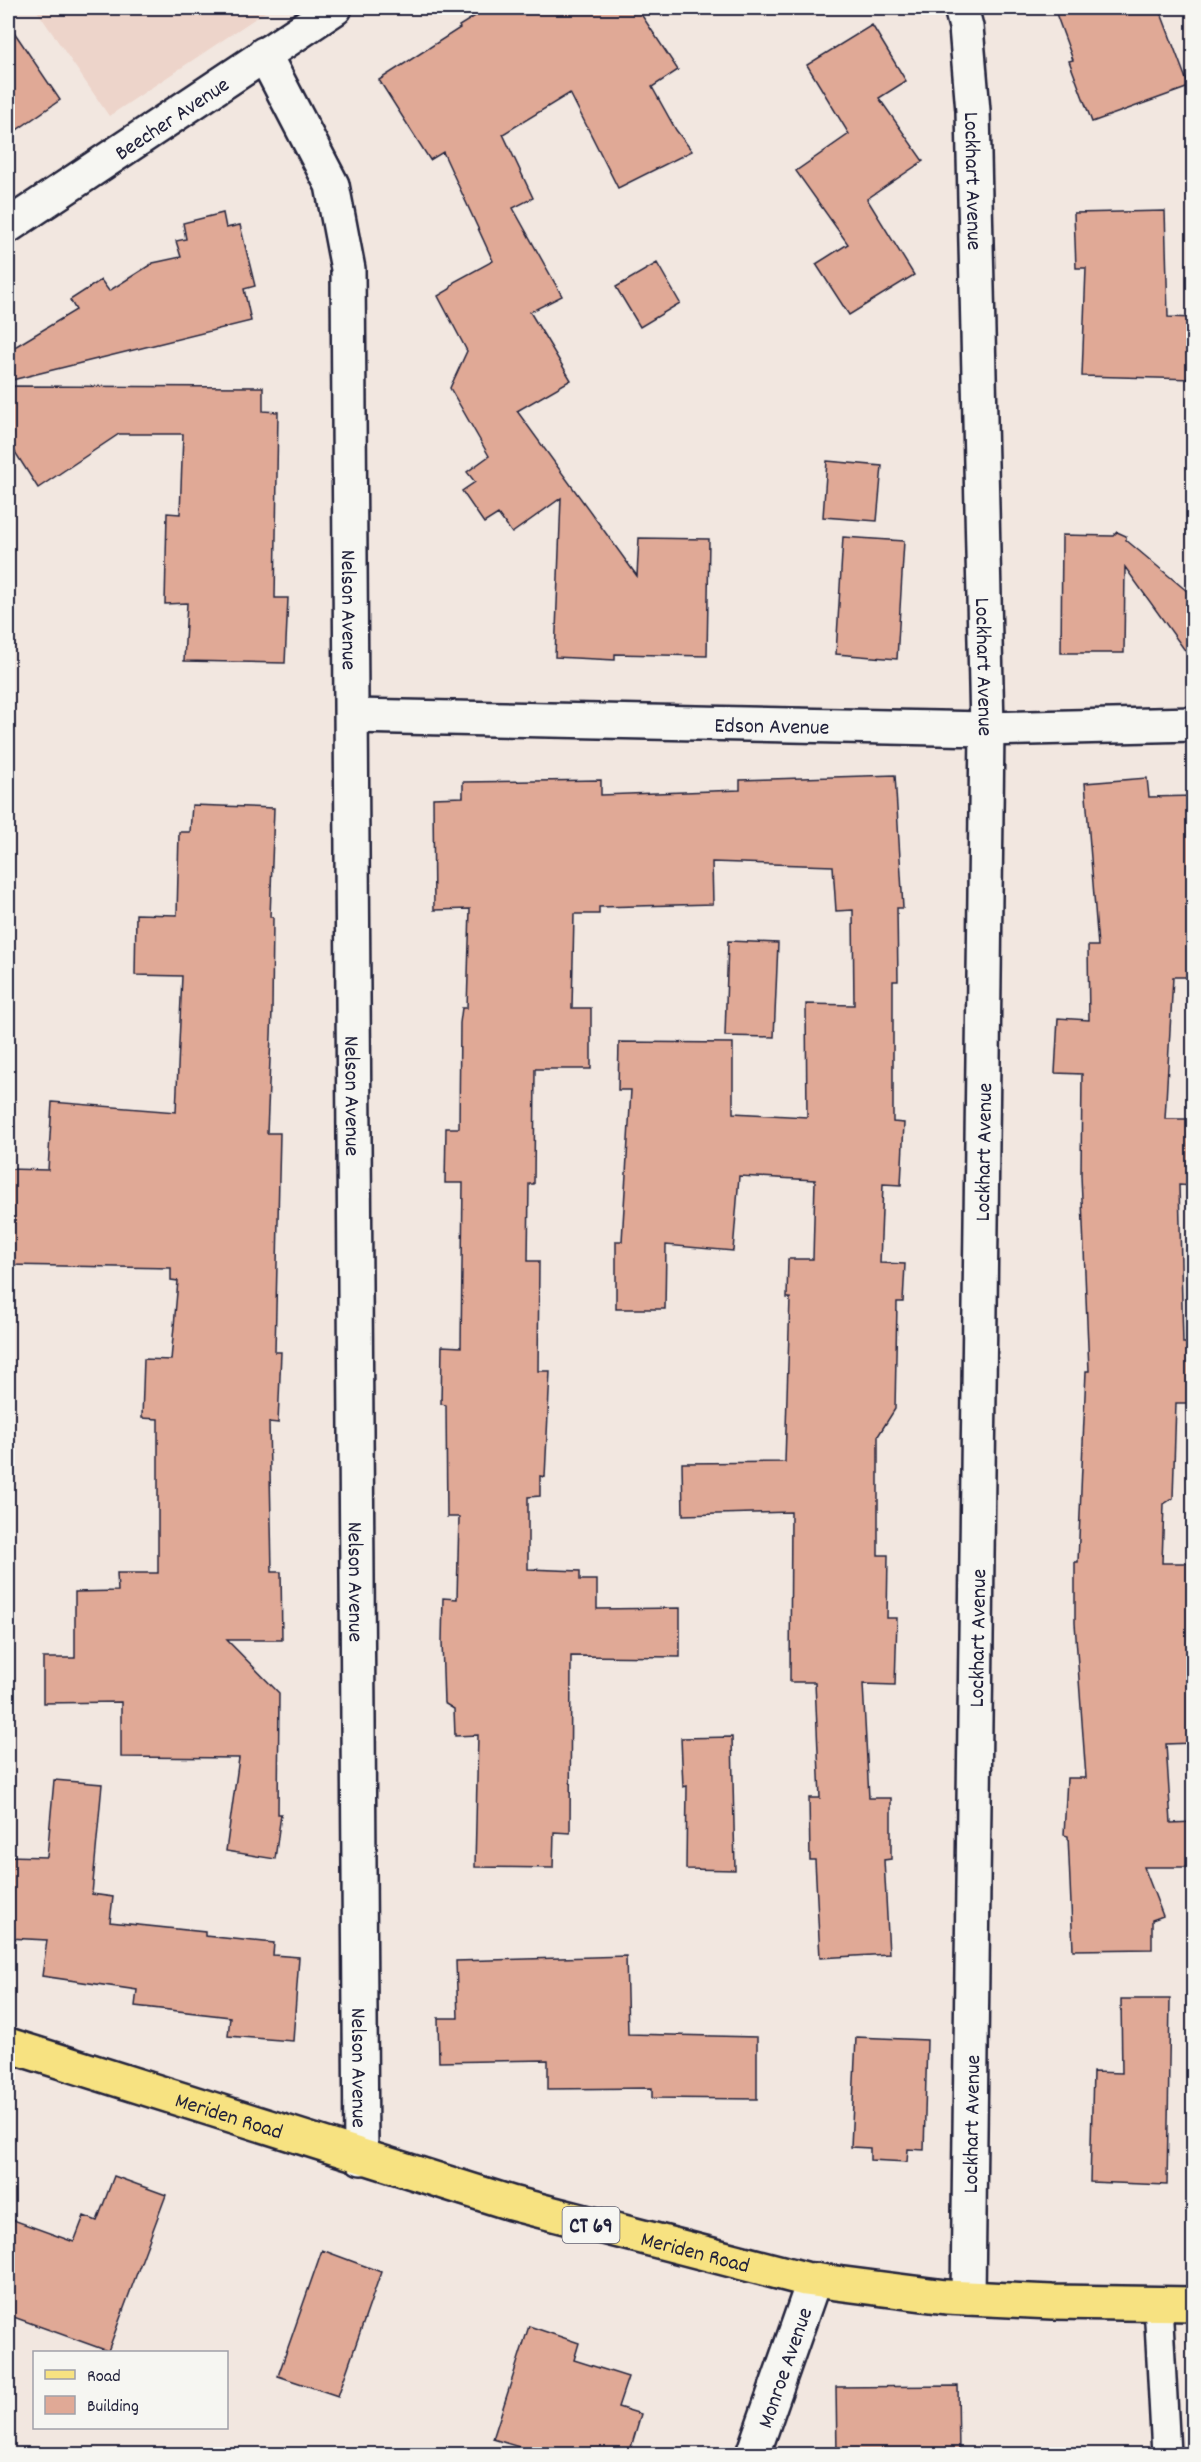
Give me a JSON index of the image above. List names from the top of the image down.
{
  "streets": {
    "main road": ["Meriden Road", "CT 69"],
    "street": [
      "Beecher Avenue",
      "Lockhart Avenue",
      "Nelson Avenue",
      "Edson Avenue",
      "Monroe Avenue"
    ]
  },
  "crossings": [
    ["Beecher Avenue", "Nelson Avenue"],
    ["Lockhart Avenue", "Edson Avenue"],
    ["Lockhart Avenue", "Meriden Road"],
    ["Nelson Avenue", "Edson Avenue"],
    ["Nelson Avenue", "Meriden Road"],
    ["Meriden Road", "Monroe Avenue"]
  ],
  "legend": ["Road", "Building"]
}
